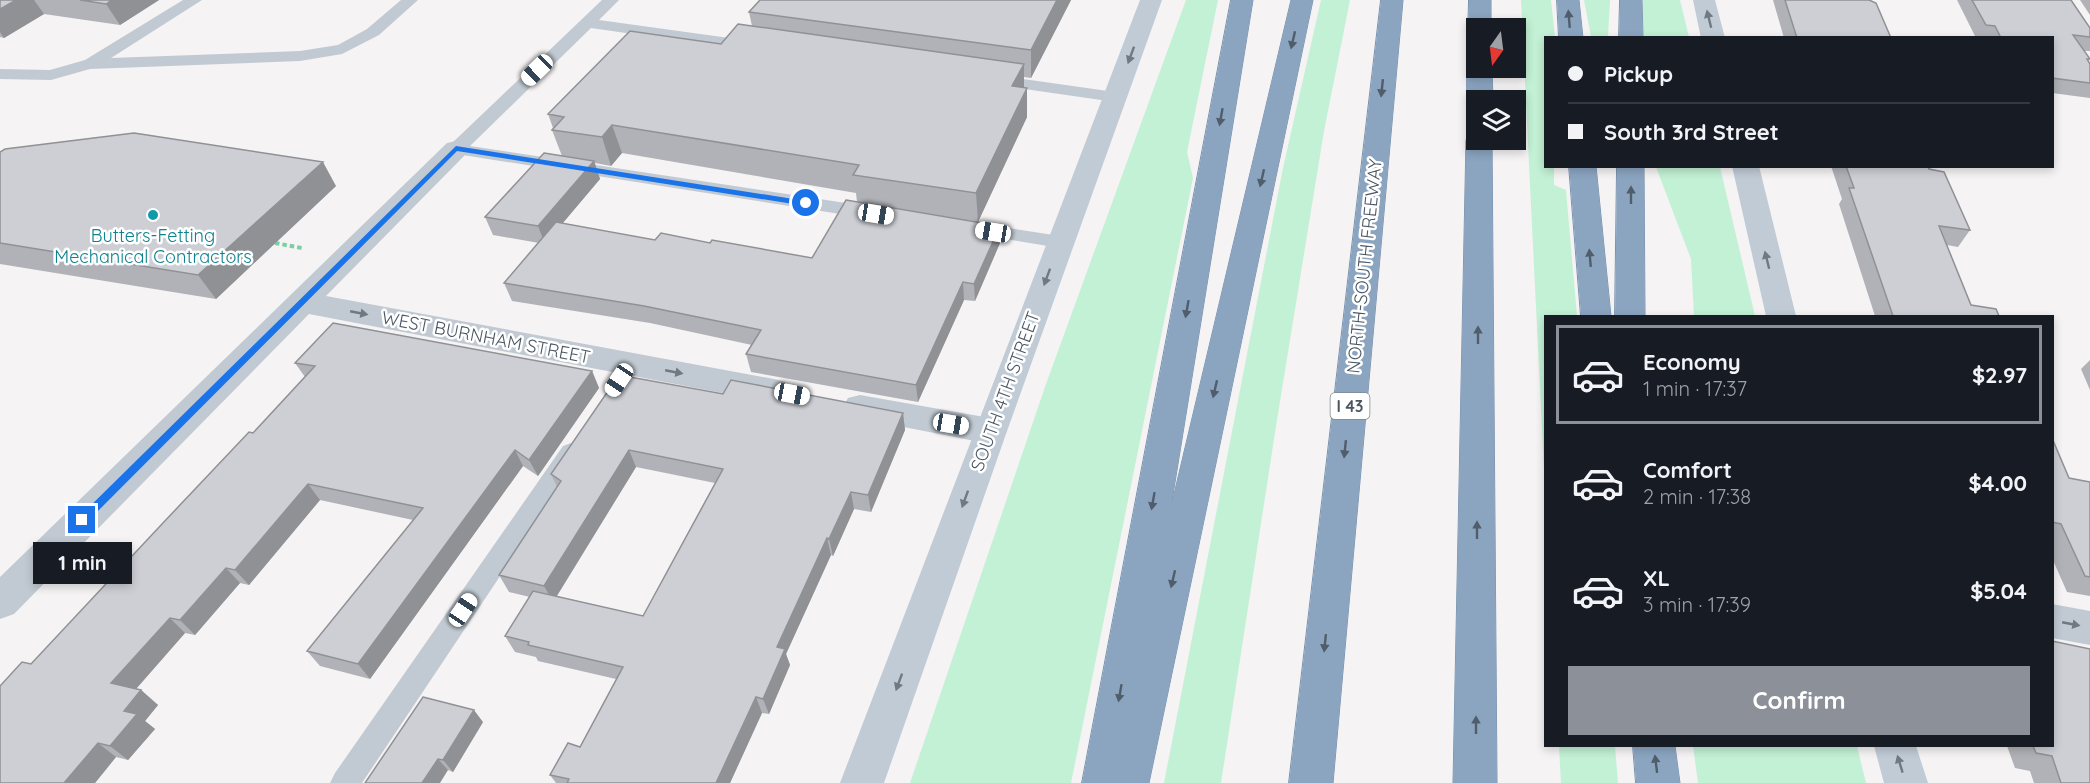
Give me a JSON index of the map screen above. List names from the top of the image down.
{
  "streets": {
    "highway": ["NORTH-SOUTH FREEWAY", "I 43"],
    "street": ["WEST BURNHAM STREET", "SOUTH 4TH STREET"]
  },
  "crossings": [
    ["WEST BURNHAM STREET", "SOUTH 4TH STREET"]
  ],
  "one_way": ["WEST BURNHAM STREET", "SOUTH 4TH STREET"],
  "places": ["Butters-Fetting Mechanical Contractors"],
  "north": "bottom",
  "page": {
    "banner": ["Pickup", "South 3rd Street"],
    "list": [
      {
        "name": "Economy",
        "note": "1 min · 17:37",
        "value": "$2.97"
      },
      {
        "name": "Comfort",
        "note": "2 min · 17:38",
        "value": "$4.00"
      },
      {
        "name": "XL",
        "note": "3 min · 17:39",
        "value": "$5.04"
      }
    ],
    "bubble": "1 min",
    "buttons": "Confirm"
  }
}
